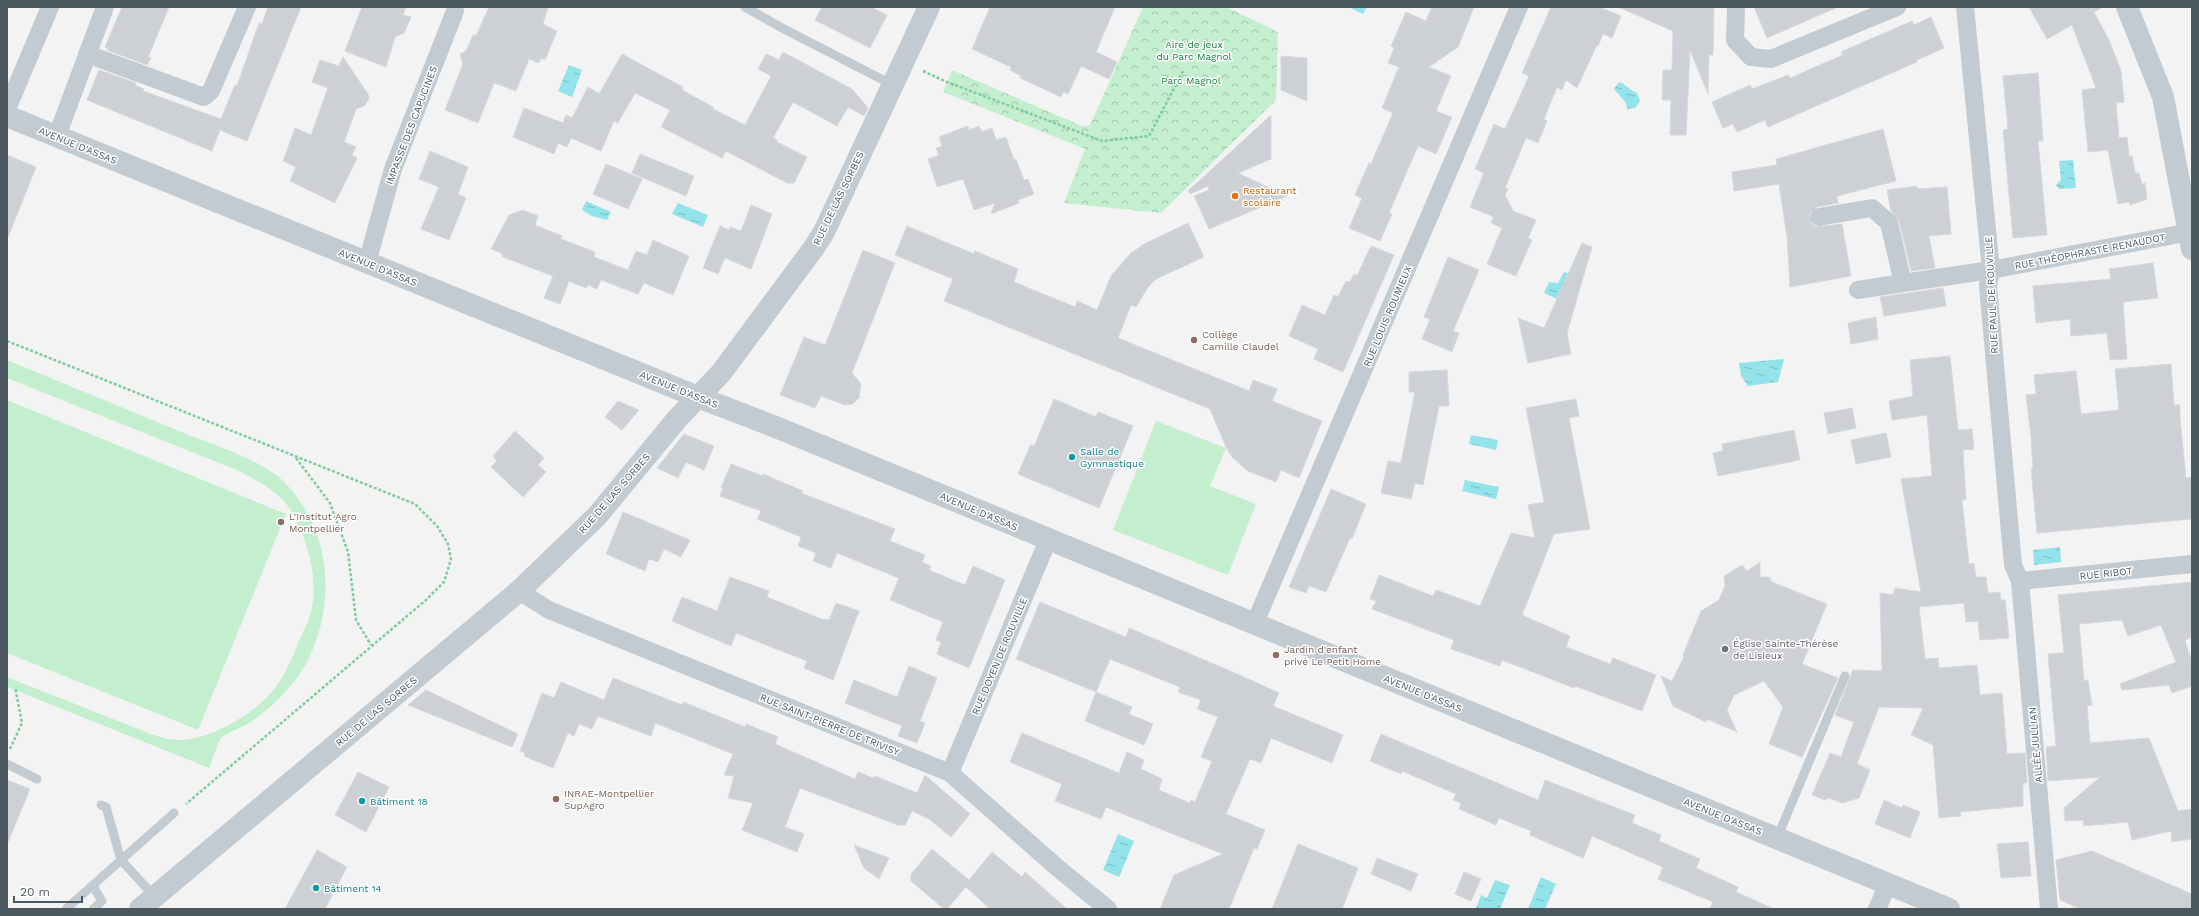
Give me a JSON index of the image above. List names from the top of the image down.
{
  "streets": {
    "street": [
      "IMPASSE DES CAPUCINES",
      "AVENUE D'ASSAS",
      "RUE DE LAS SORBES",
      "RUE THÉOPHRASTE RENAUDOT",
      "RUE PAUL DE ROUVILLE",
      "RUE LOUIS ROUMIEUX",
      "RUE RIBOT",
      "RUE DOYEN DE ROUVILLE",
      "RUE SAINT-PIERRE DE TRIVISY",
      "ALLÉE JULLIAN"
    ]
  },
  "crossings": [
    ["IMPASSE DES CAPUCINES", "AVENUE D'ASSAS"],
    ["AVENUE D'ASSAS", "RUE DE LAS SORBES"],
    ["AVENUE D'ASSAS", "RUE LOUIS ROUMIEUX"],
    ["AVENUE D'ASSAS", "RUE DOYEN DE ROUVILLE"],
    ["RUE DE LAS SORBES", "RUE SAINT-PIERRE DE TRIVISY"],
    ["RUE THÉOPHRASTE RENAUDOT", "RUE PAUL DE ROUVILLE"],
    ["RUE PAUL DE ROUVILLE", "RUE RIBOT"],
    ["RUE PAUL DE ROUVILLE", "ALLÉE JULLIAN"],
    ["RUE RIBOT", "ALLÉE JULLIAN"],
    ["RUE DOYEN DE ROUVILLE", "RUE SAINT-PIERRE DE TRIVISY"]
  ],
  "parks": ["Aire de jeux du Parc Magnol", "Parc Magnol"],
  "places": [
    "Restaurant scolaire",
    "Collège Camille Claudel",
    "Salle de Gymnastique",
    "L'Institut Agro Montpellier",
    "Église Sainte-Thérèse de Lisieux",
    "Jardin d'enfant privé Le Petit Home",
    "INRAE-Montpellier SupAgro",
    "Bâtiment 18",
    "Bâtiment 14"
  ],
  "scale_bar": "20 m"
}
